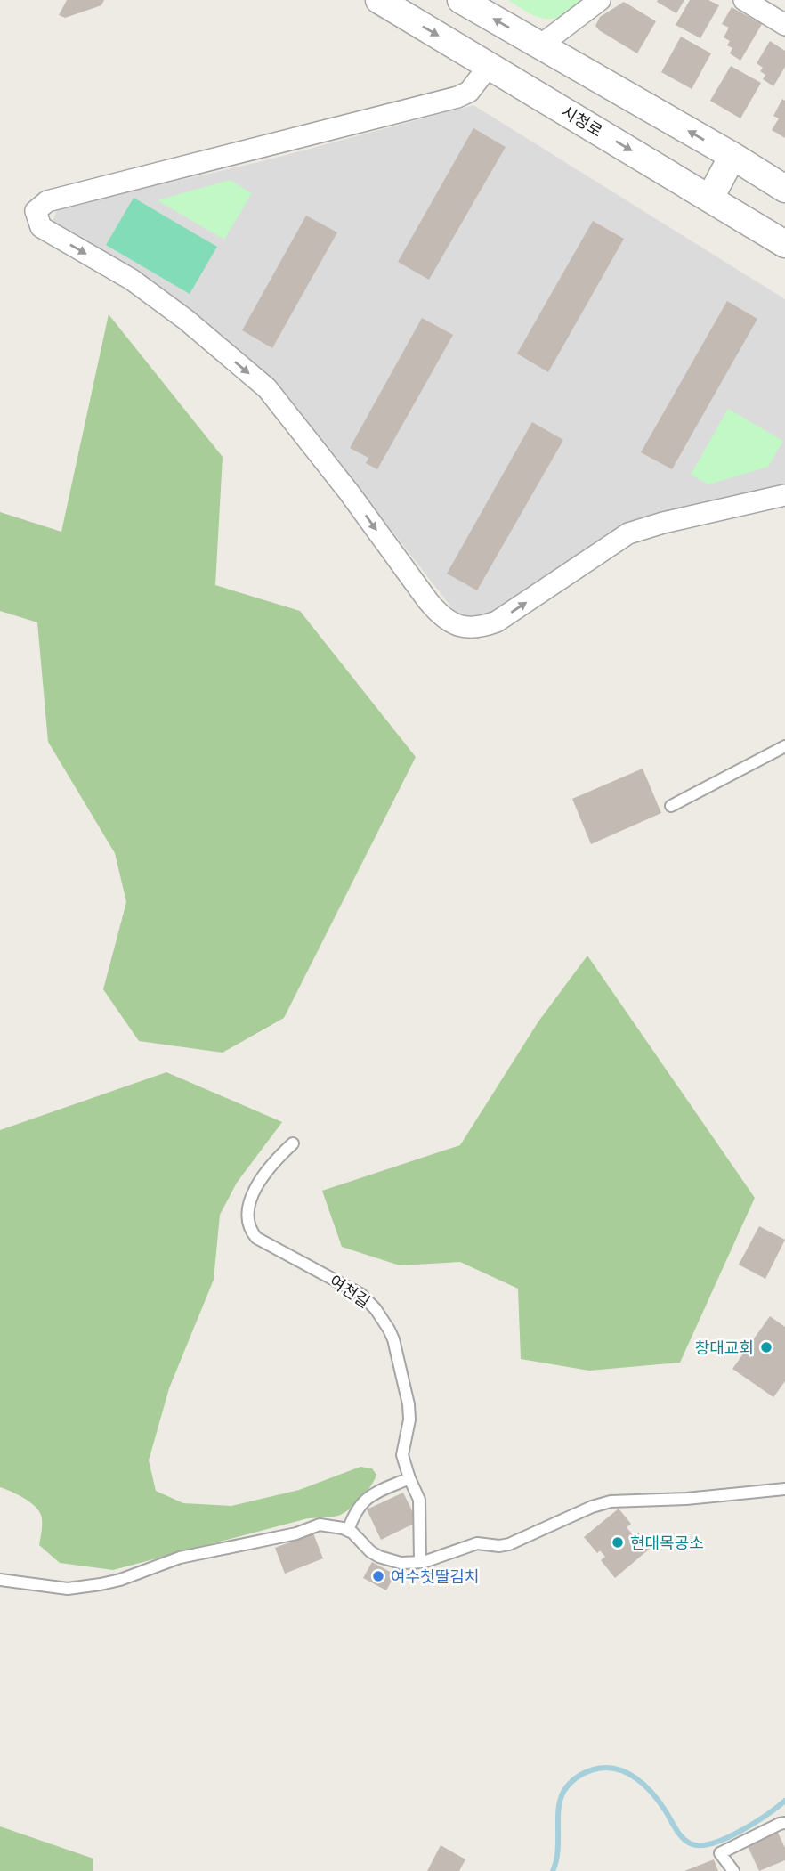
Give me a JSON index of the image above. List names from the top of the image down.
{
  "streets": {
    "street": ["시청로"],
    "lane": ["여천길"]
  },
  "places": ["창대교회", "현대목공소", "여수첫딸김치"]
}
